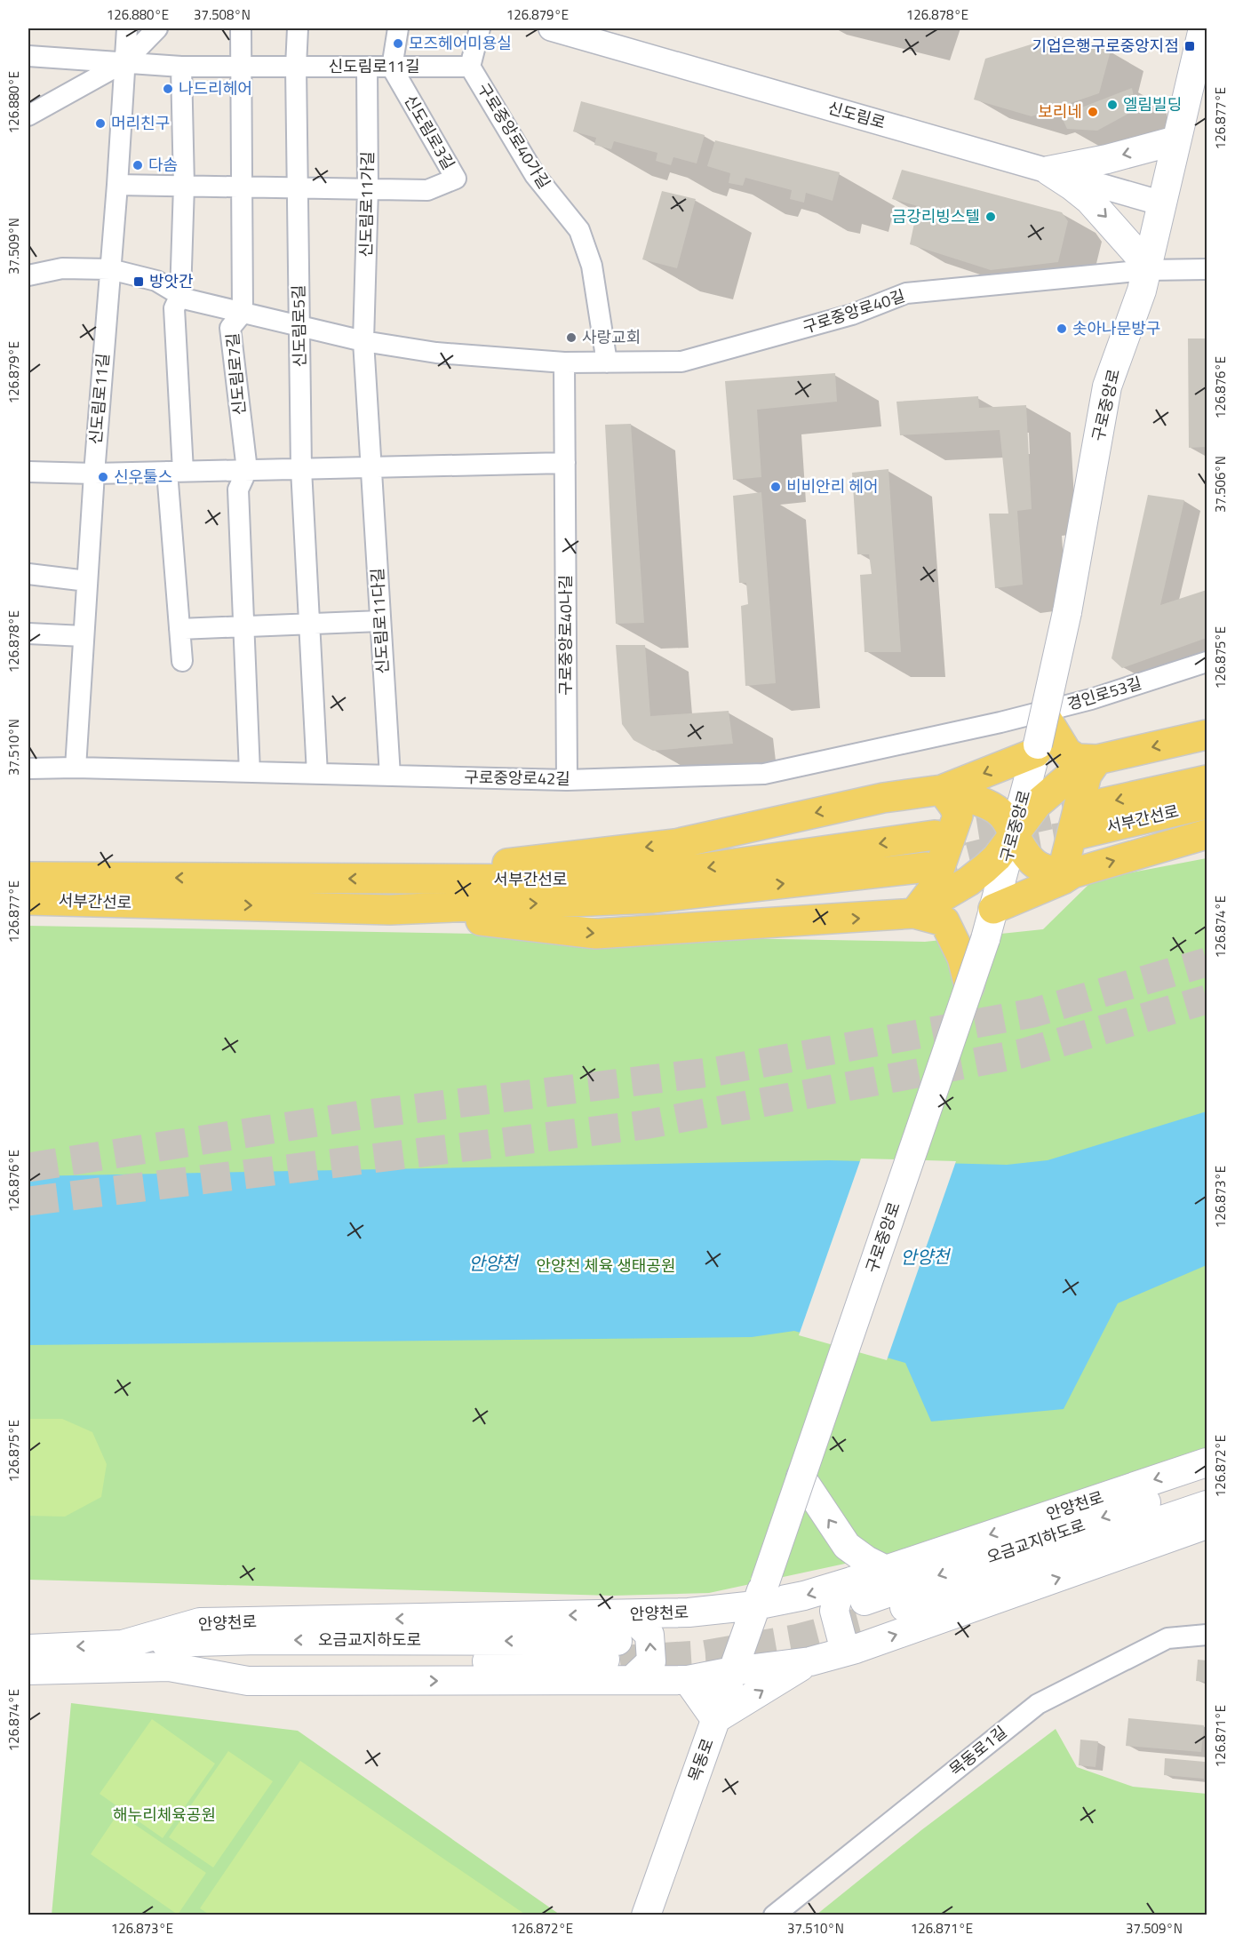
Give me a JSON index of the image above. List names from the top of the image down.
{
  "streets": {
    "main road": [
      "구로중앙로",
      "서부간선로",
      "안양천로",
      "오금교지하도로",
      "목동로"
    ],
    "street": [
      "신도림로11길",
      "신도림로",
      "신도림로3길",
      "구로중앙로40가길",
      "신도림로11가길",
      "구로중앙로40길",
      "신도림로5길",
      "신도림로7길",
      "신도림로11다길",
      "구로중앙로40나길",
      "경인로53길",
      "구로중앙로42길",
      "목동로1길"
    ]
  },
  "crossings": [
    ["신도림로11길", "신도림로3길"],
    ["신도림로11길", "구로중앙로40가길"],
    ["신도림로11길", "신도림로11가길"],
    ["신도림로11길", "신도림로5길"],
    ["신도림로11길", "신도림로7길"],
    ["신도림로11길", "구로중앙로42길"],
    ["신도림로", "구로중앙로"],
    ["신도림로3길", "신도림로11가길"],
    ["구로중앙로40가길", "구로중앙로40길"],
    ["신도림로11가길", "신도림로11다길"],
    ["구로중앙로40길", "구로중앙로"],
    ["구로중앙로40길", "구로중앙로40나길"],
    ["신도림로5길", "구로중앙로42길"],
    ["신도림로7길", "구로중앙로42길"],
    ["구로중앙로", "안양천로"],
    ["구로중앙로", "목동로"],
    ["신도림로11다길", "구로중앙로42길"],
    ["구로중앙로40나길", "구로중앙로42길"],
    ["경인로53길", "구로중앙로42길"],
    ["안양천로", "오금교지하도로"],
    ["안양천로", "목동로"]
  ],
  "water": ["안양천"],
  "parks": ["안양천 체육 생태공원", "해누리체육공원"],
  "places": {
    "other": [
      "모즈헤어미용실",
      "나드리헤어",
      "엘림빌딩",
      "보리네",
      "머리친구",
      "다솜",
      "금강리빙스텔",
      "솟아나문방구",
      "사랑교회",
      "신우툴스",
      "비비안리 헤어"
    ],
    "transit": ["기업은행구로중앙지점", "방앗간"]
  },
  "coordinates": [
    "126.880°E",
    "37.508°N",
    "126.879°E",
    "126.878°E",
    "126.877°E",
    "37.509°N",
    "126.876°E",
    "37.506°N",
    "126.875°E",
    "37.510°N",
    "126.874°E",
    "126.873°E",
    "126.872°E",
    "126.871°E"
  ]
}
